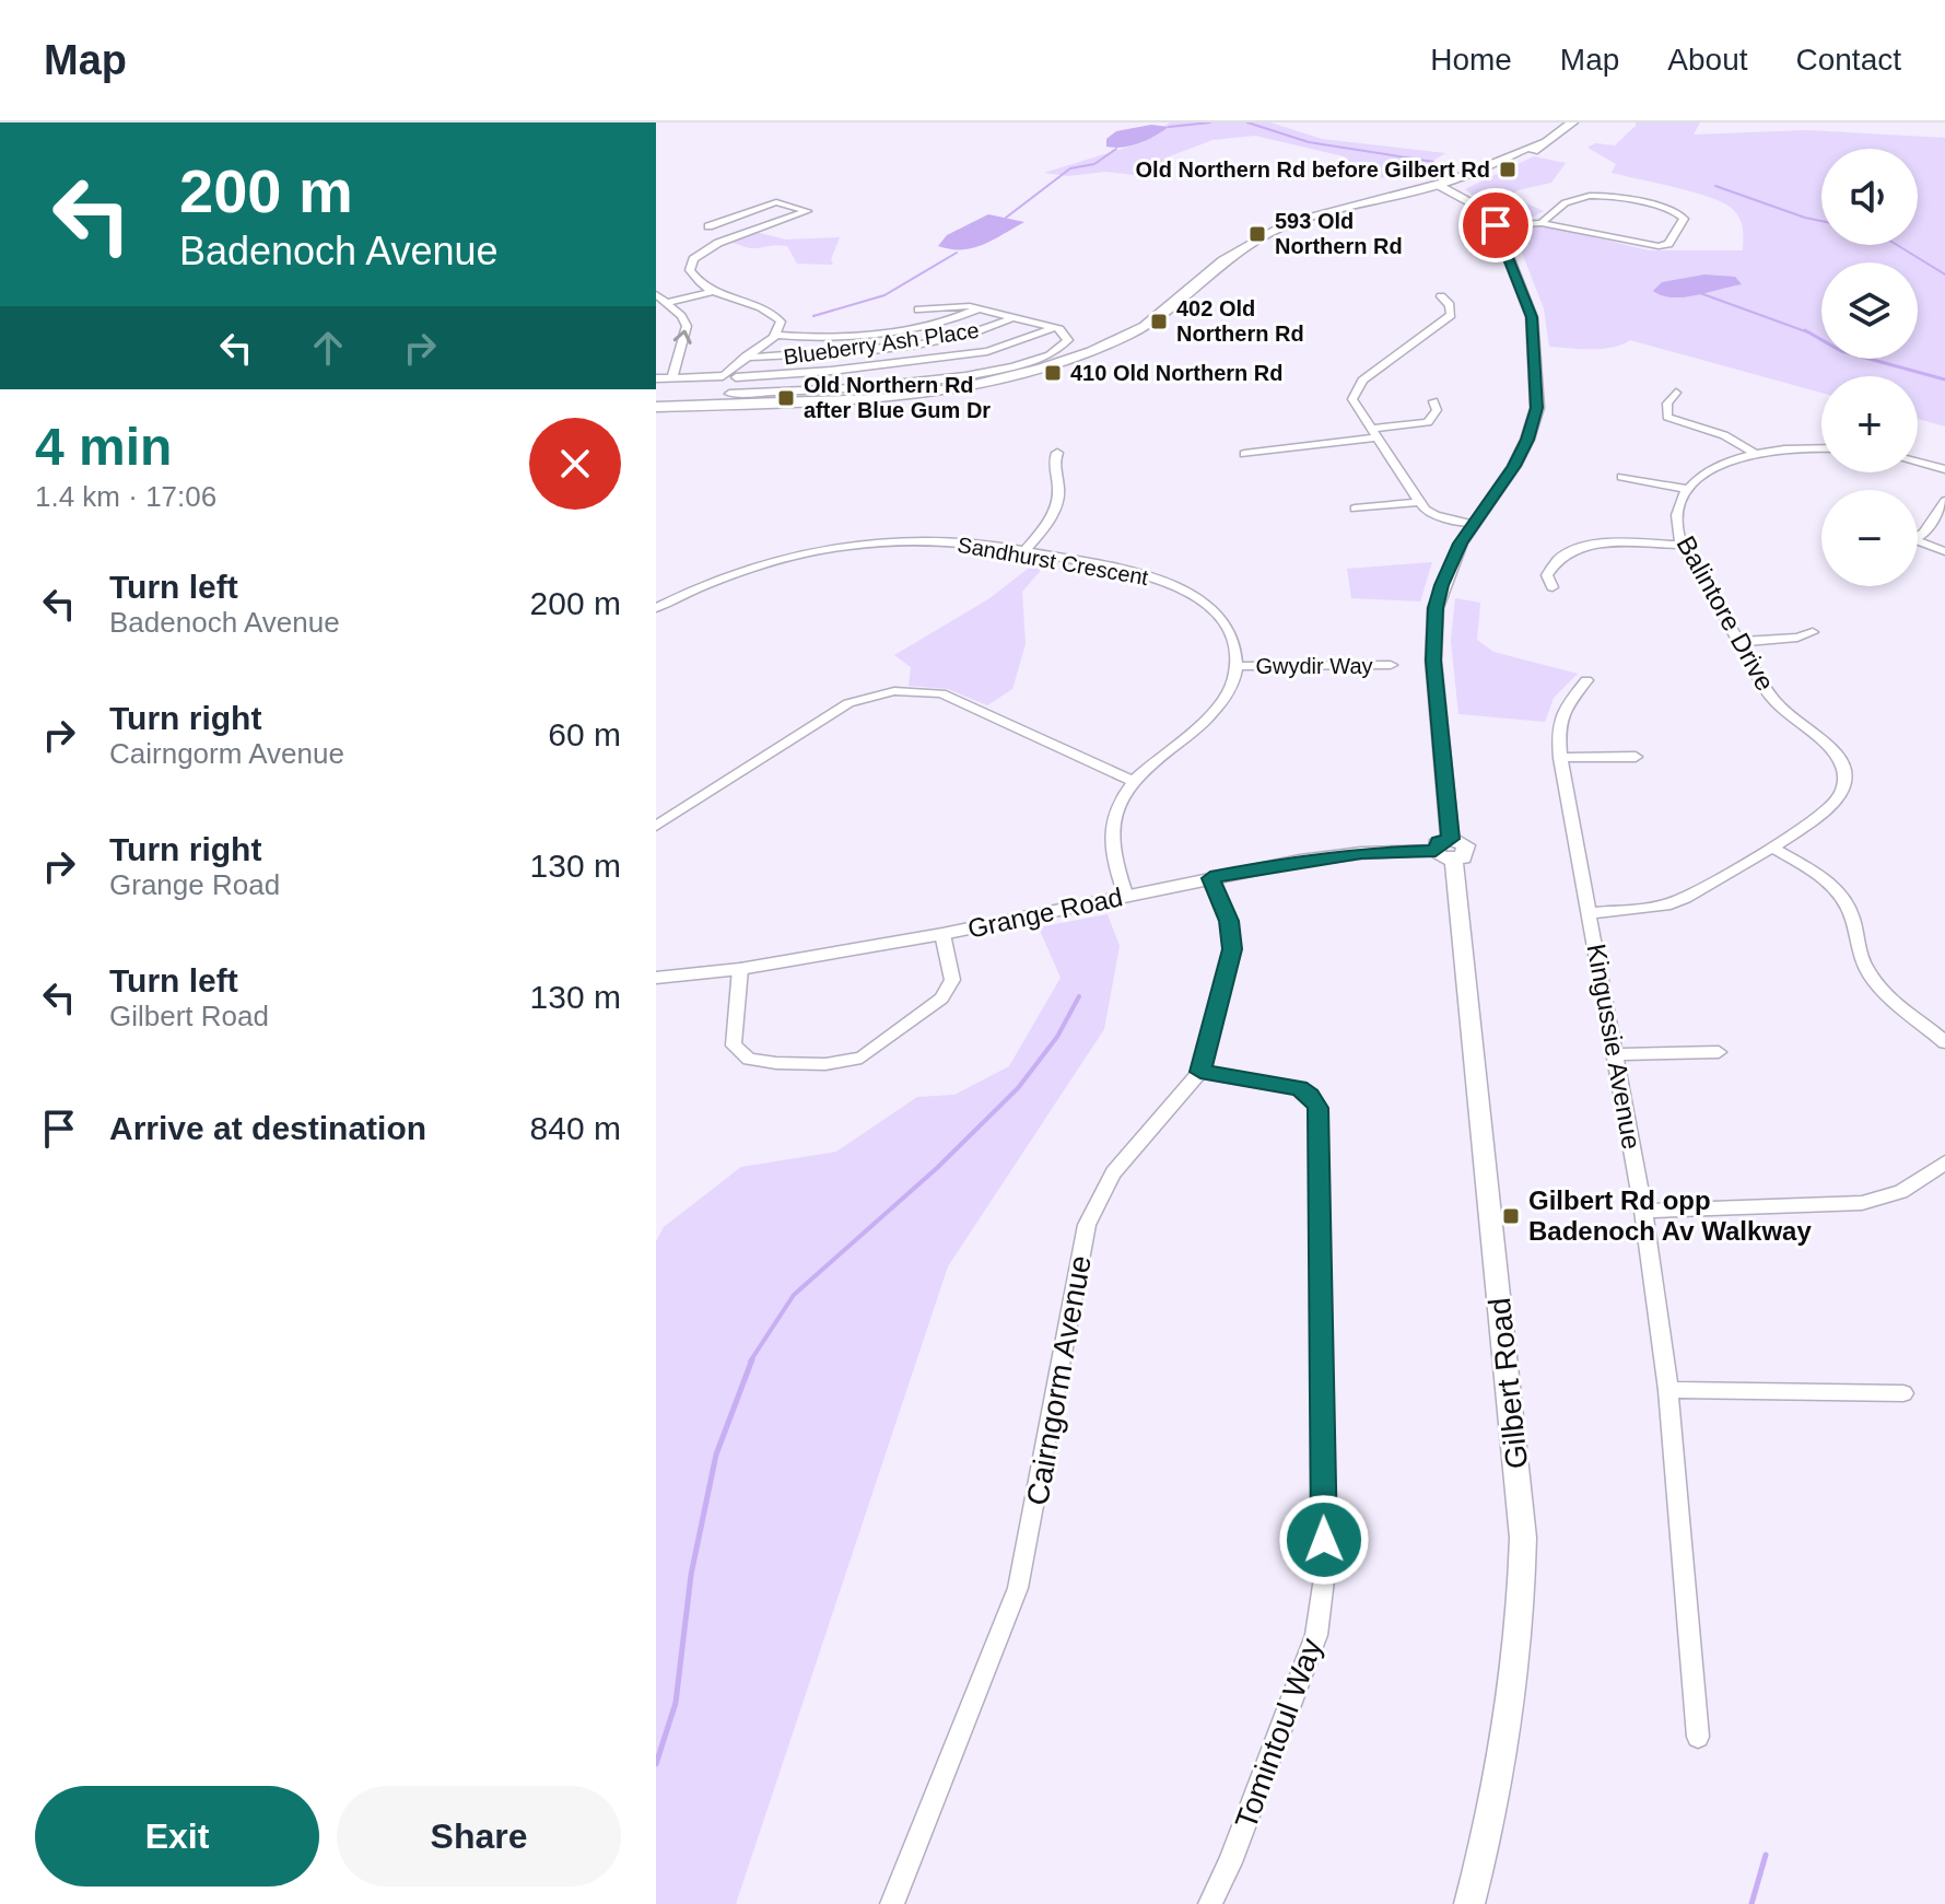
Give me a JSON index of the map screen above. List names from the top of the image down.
{
  "streets": {
    "main road": ["Gilbert Road"],
    "street": [
      "Blueberry Ash Place",
      "Sandhurst Crescent",
      "Balintore Drive",
      "Gwydir Way",
      "Grange Road",
      "Kingussie Avenue",
      "Cairngorm Avenue",
      "Tomintoul Way"
    ]
  },
  "crossings": [
    ["Sandhurst Crescent", "Gwydir Way"],
    ["Balintore Drive", "Kingussie Avenue"],
    ["Grange Road", "Cairngorm Avenue"],
    ["Grange Road", "Gilbert Road"],
    ["Cairngorm Avenue", "Tomintoul Way"]
  ],
  "places": {
    "transit": [
      "Old Northern Rd before Gilbert Rd",
      "593 Old Northern Rd",
      "402 Old Northern Rd",
      "410 Old Northern Rd",
      "Old Northern Rd after Blue Gum Dr",
      "Gilbert Rd opp Badenoch Av Walkway"
    ]
  },
  "page": {
    "header": "Map",
    "nav": [
      "Home",
      "Map",
      "About",
      "Contact"
    ],
    "turn": ["200 m", "Badenoch Avenue"],
    "map_buttons": ["+", "−"],
    "heading": ["4 min", "1.4 km · 17:06"],
    "list": [
      {
        "name": "Turn left",
        "note": "Badenoch Avenue",
        "value": "200 m"
      },
      {
        "name": "Turn right",
        "note": "Cairngorm Avenue",
        "value": "60 m"
      },
      {
        "name": "Turn right",
        "note": "Grange Road",
        "value": "130 m"
      },
      {
        "name": "Turn left",
        "note": "Gilbert Road",
        "value": "130 m"
      },
      {
        "name": "Arrive at destination",
        "value": "840 m"
      }
    ],
    "buttons": ["Exit", "Share"]
  }
}
